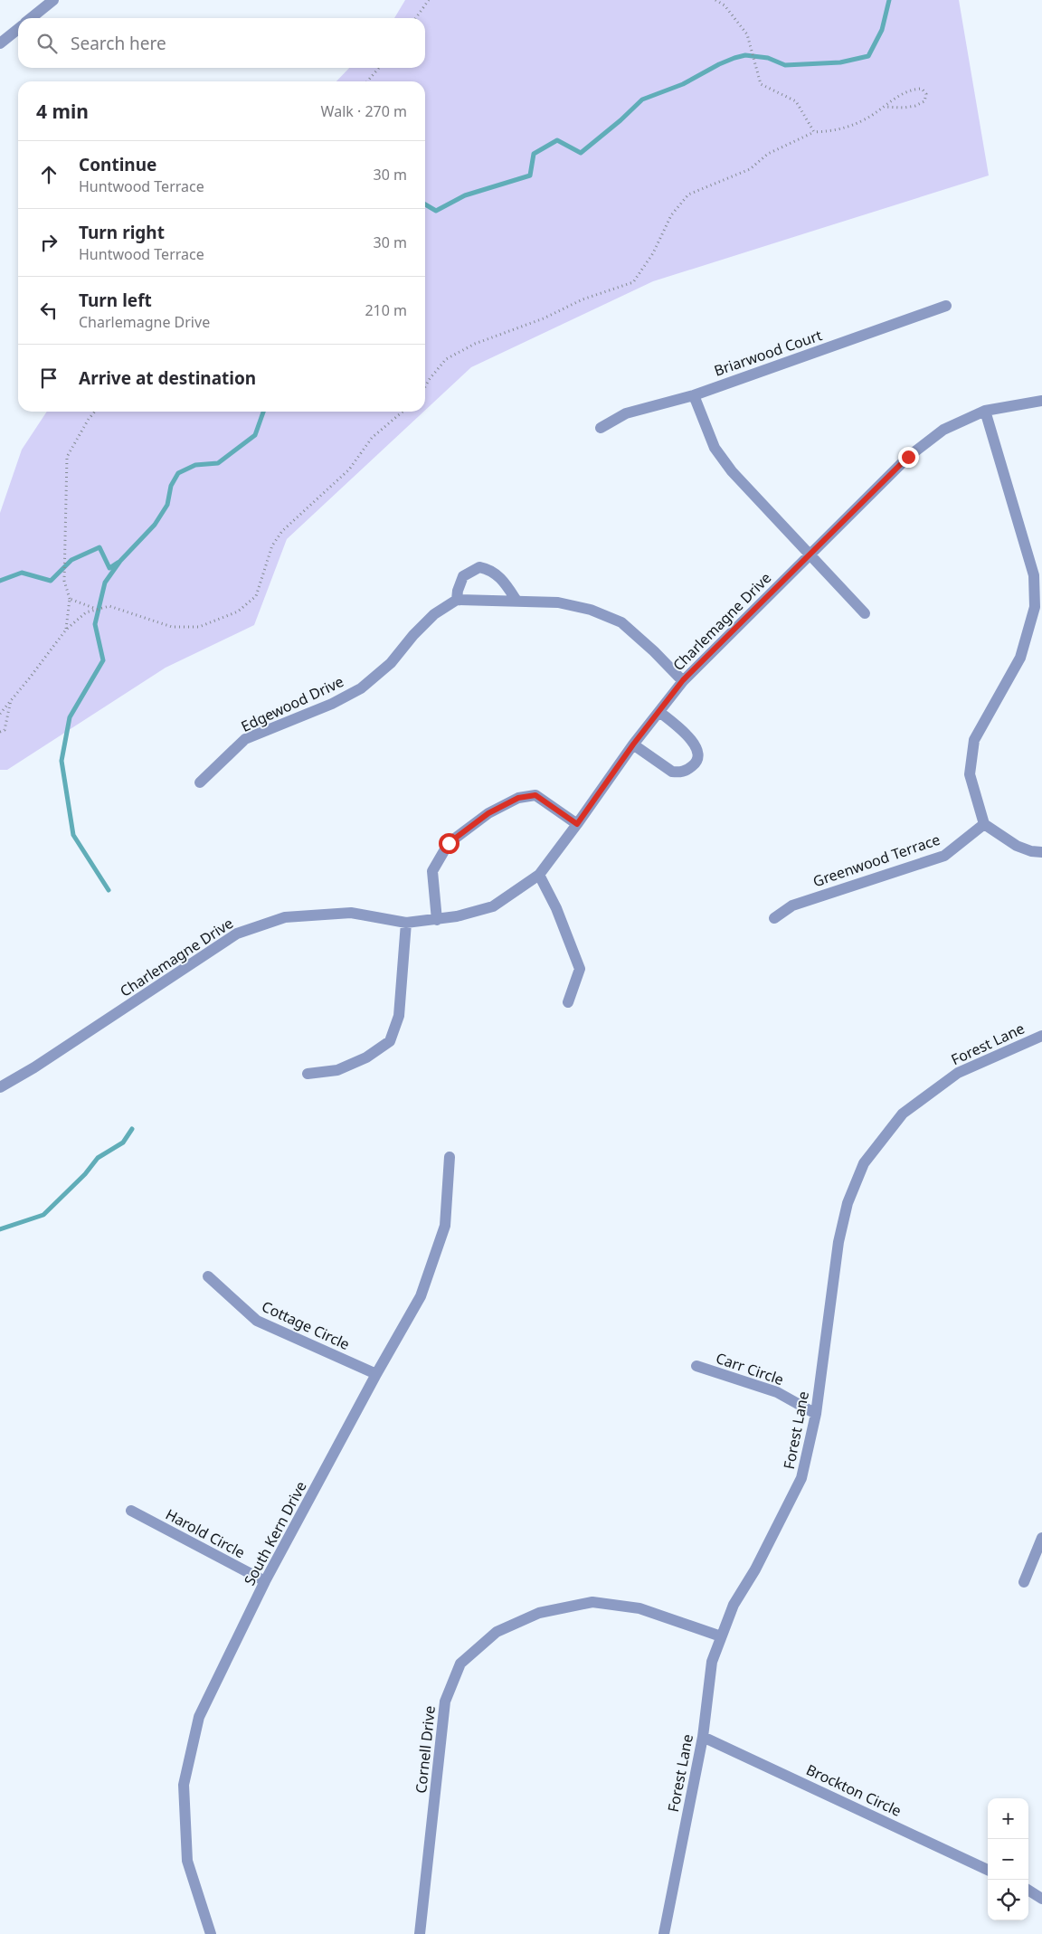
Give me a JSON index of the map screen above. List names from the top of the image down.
{
  "streets": {
    "street": [
      "Briarwood Court",
      "Charlemagne Drive",
      "Edgewood Drive",
      "Greenwood Terrace",
      "Forest Lane",
      "Cottage Circle",
      "Carr Circle",
      "Harold Circle",
      "South Kern Drive",
      "Cornell Drive",
      "Brockton Circle"
    ]
  },
  "crossings": [
    ["Forest Lane", "Carr Circle"],
    ["Forest Lane", "Cornell Drive"],
    ["Forest Lane", "Brockton Circle"],
    ["Cottage Circle", "South Kern Drive"],
    ["Harold Circle", "South Kern Drive"]
  ],
  "page": {
    "search": "Search here",
    "heading": ["4 min", "Walk · 270 m"],
    "list": [
      ["Continue", "Huntwood Terrace", "30 m"],
      ["Turn right", "Huntwood Terrace", "30 m"],
      ["Turn left", "Charlemagne Drive", "210 m"],
      "Arrive at destination"
    ],
    "map_buttons": ["+", "−"]
  }
}
